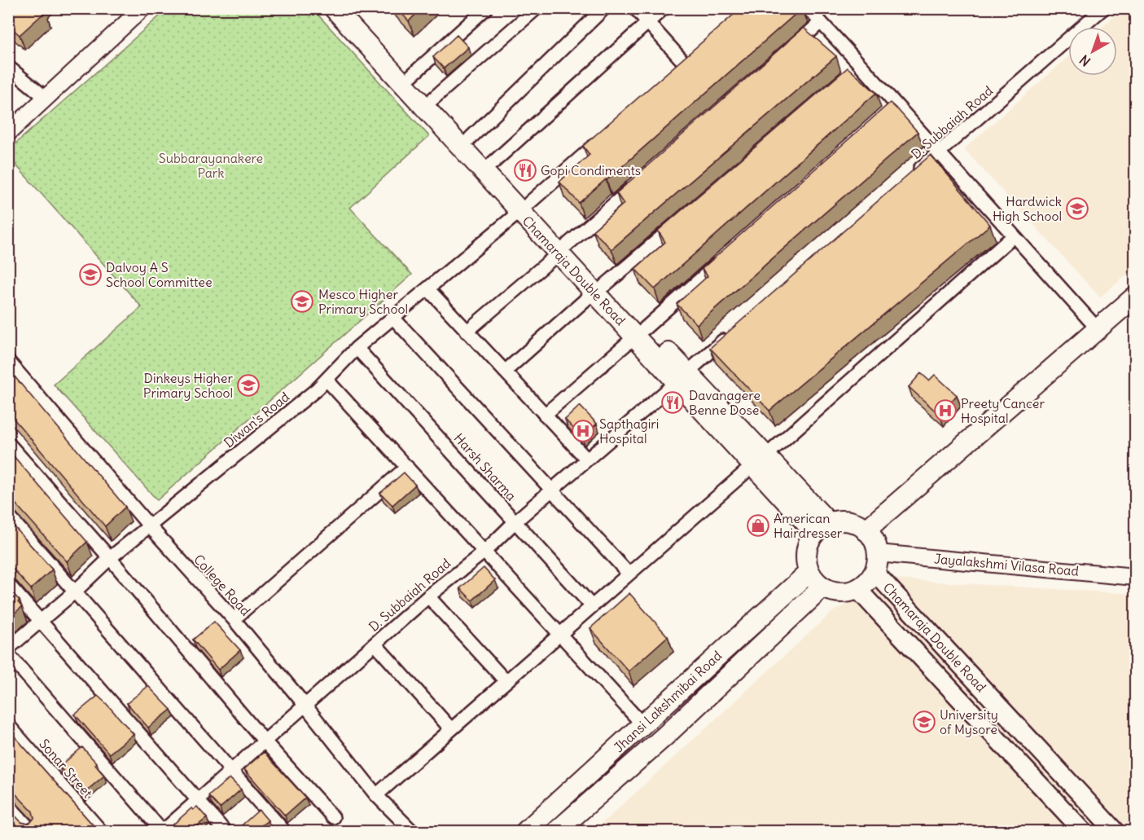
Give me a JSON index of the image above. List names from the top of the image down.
{
  "streets": {
    "main road": ["Chamaraja Double Road", "Jhansi Lakshmibai Road"],
    "street": [
      "D. Subbaiah Road",
      "Diwan's Road",
      "Harsh Sharma",
      "Jayalakshmi Vilasa Road",
      "College Road",
      "Sonar Street"
    ]
  },
  "crossings": [
    ["D. Subbaiah Road", "Chamaraja Double Road"],
    ["D. Subbaiah Road", "Harsh Sharma"],
    ["D. Subbaiah Road", "College Road"],
    ["Chamaraja Double Road", "Diwan's Road"],
    ["Chamaraja Double Road", "Jayalakshmi Vilasa Road"],
    ["Chamaraja Double Road", "Jhansi Lakshmibai Road"],
    ["Diwan's Road", "Harsh Sharma"],
    ["Diwan's Road", "College Road"],
    ["Jayalakshmi Vilasa Road", "Jhansi Lakshmibai Road"]
  ],
  "parks": ["Subbarayanakere Park"],
  "places": {
    "restaurant": ["Gopi Condiments", "Davanagere Benne Dose"],
    "school or university": [
      "Hardwick High School",
      "Dalvoy A S School Committee",
      "Mesco Higher Primary School",
      "Dinkeys Higher Primary School",
      "University of Mysore"
    ],
    "hospital": ["Preety Cancer Hospital", "Sapthagiri Hospital"],
    "shop": ["American Hairdresser"]
  },
  "north": "bottom left"
}
